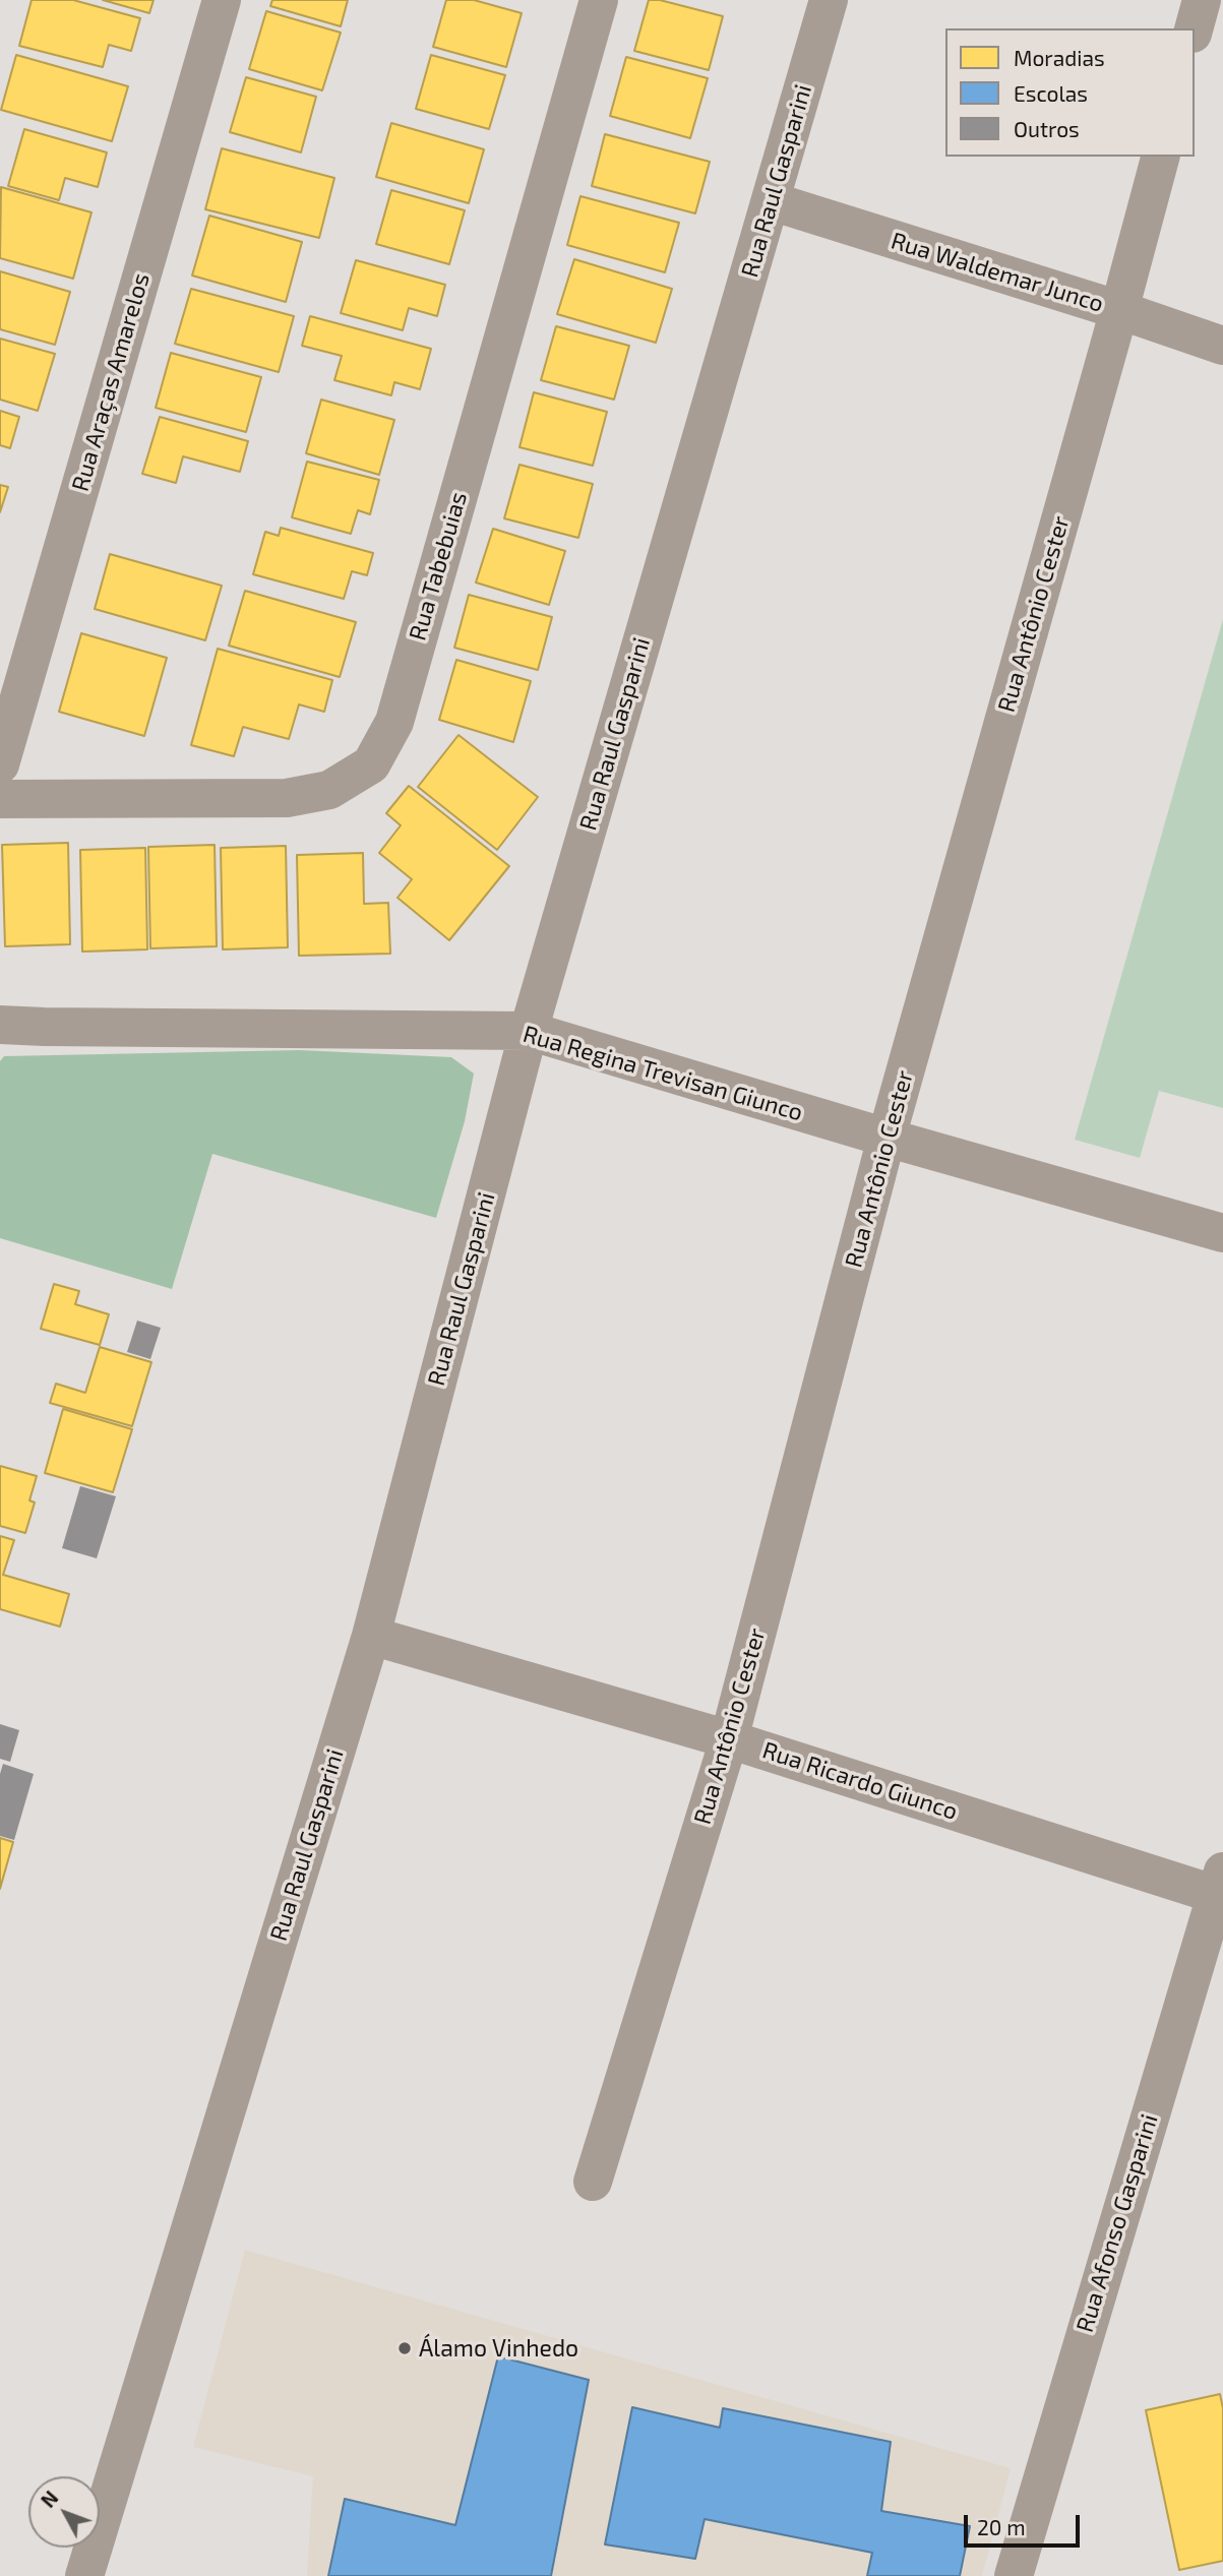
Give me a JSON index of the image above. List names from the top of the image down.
{
  "streets": {
    "street": [
      "Rua Raul Gasparini",
      "Rua Waldemar Junco",
      "Rua Araças Amarelos",
      "Rua Tabebuias",
      "Rua Antônio Cester",
      "Rua Regina Trevisan Giunco",
      "Rua Ricardo Giunco",
      "Rua Afonso Gasparini"
    ]
  },
  "crossings": [
    ["Rua Raul Gasparini", "Rua Waldemar Junco"],
    ["Rua Raul Gasparini", "Rua Regina Trevisan Giunco"],
    ["Rua Raul Gasparini", "Rua Ricardo Giunco"],
    ["Rua Waldemar Junco", "Rua Antônio Cester"],
    ["Rua Antônio Cester", "Rua Regina Trevisan Giunco"],
    ["Rua Antônio Cester", "Rua Ricardo Giunco"],
    ["Rua Ricardo Giunco", "Rua Afonso Gasparini"]
  ],
  "places": ["Álamo Vinhedo"],
  "legend": ["Moradias", "Escolas", "Outros"],
  "scale_bar": "20 m",
  "north": "top left"
}
